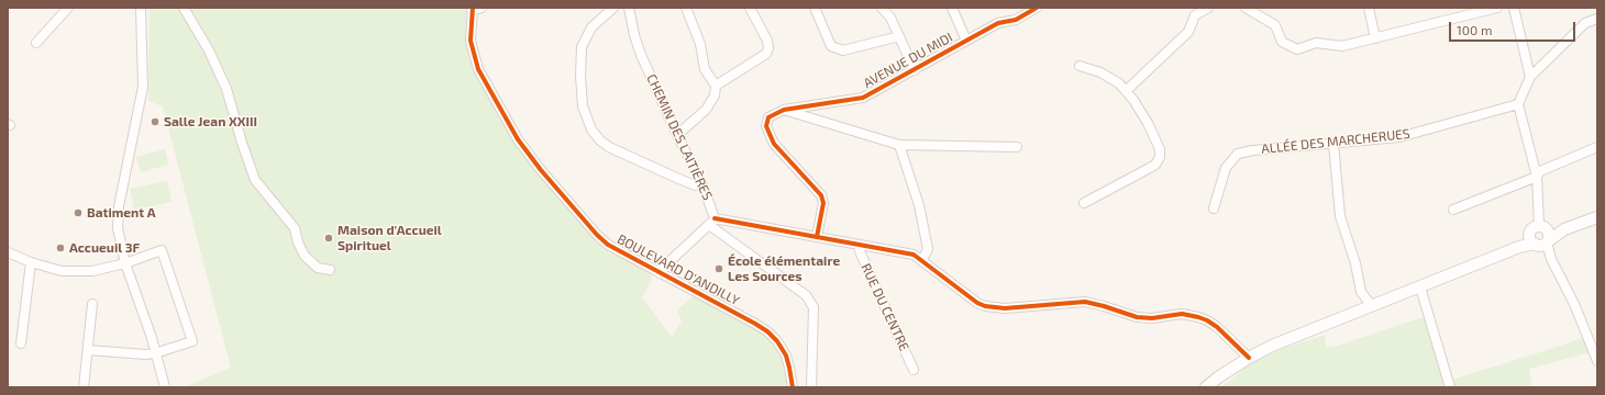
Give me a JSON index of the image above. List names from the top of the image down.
{
  "streets": {
    "street": [
      "AVENUE DU MIDI",
      "CHEMIN DES LAITIÈRES",
      "ALLÉE DES MARCHERUES",
      "BOULEVARD D'ANDILLY",
      "RUE DU CENTRE"
    ]
  },
  "places": [
    "Salle Jean XXIII",
    "Batiment A",
    "Maison d'Accueil Spirituel",
    "Accueuil 3F",
    "École élémentaire Les Sources"
  ],
  "scale_bar": "100 m"
}
